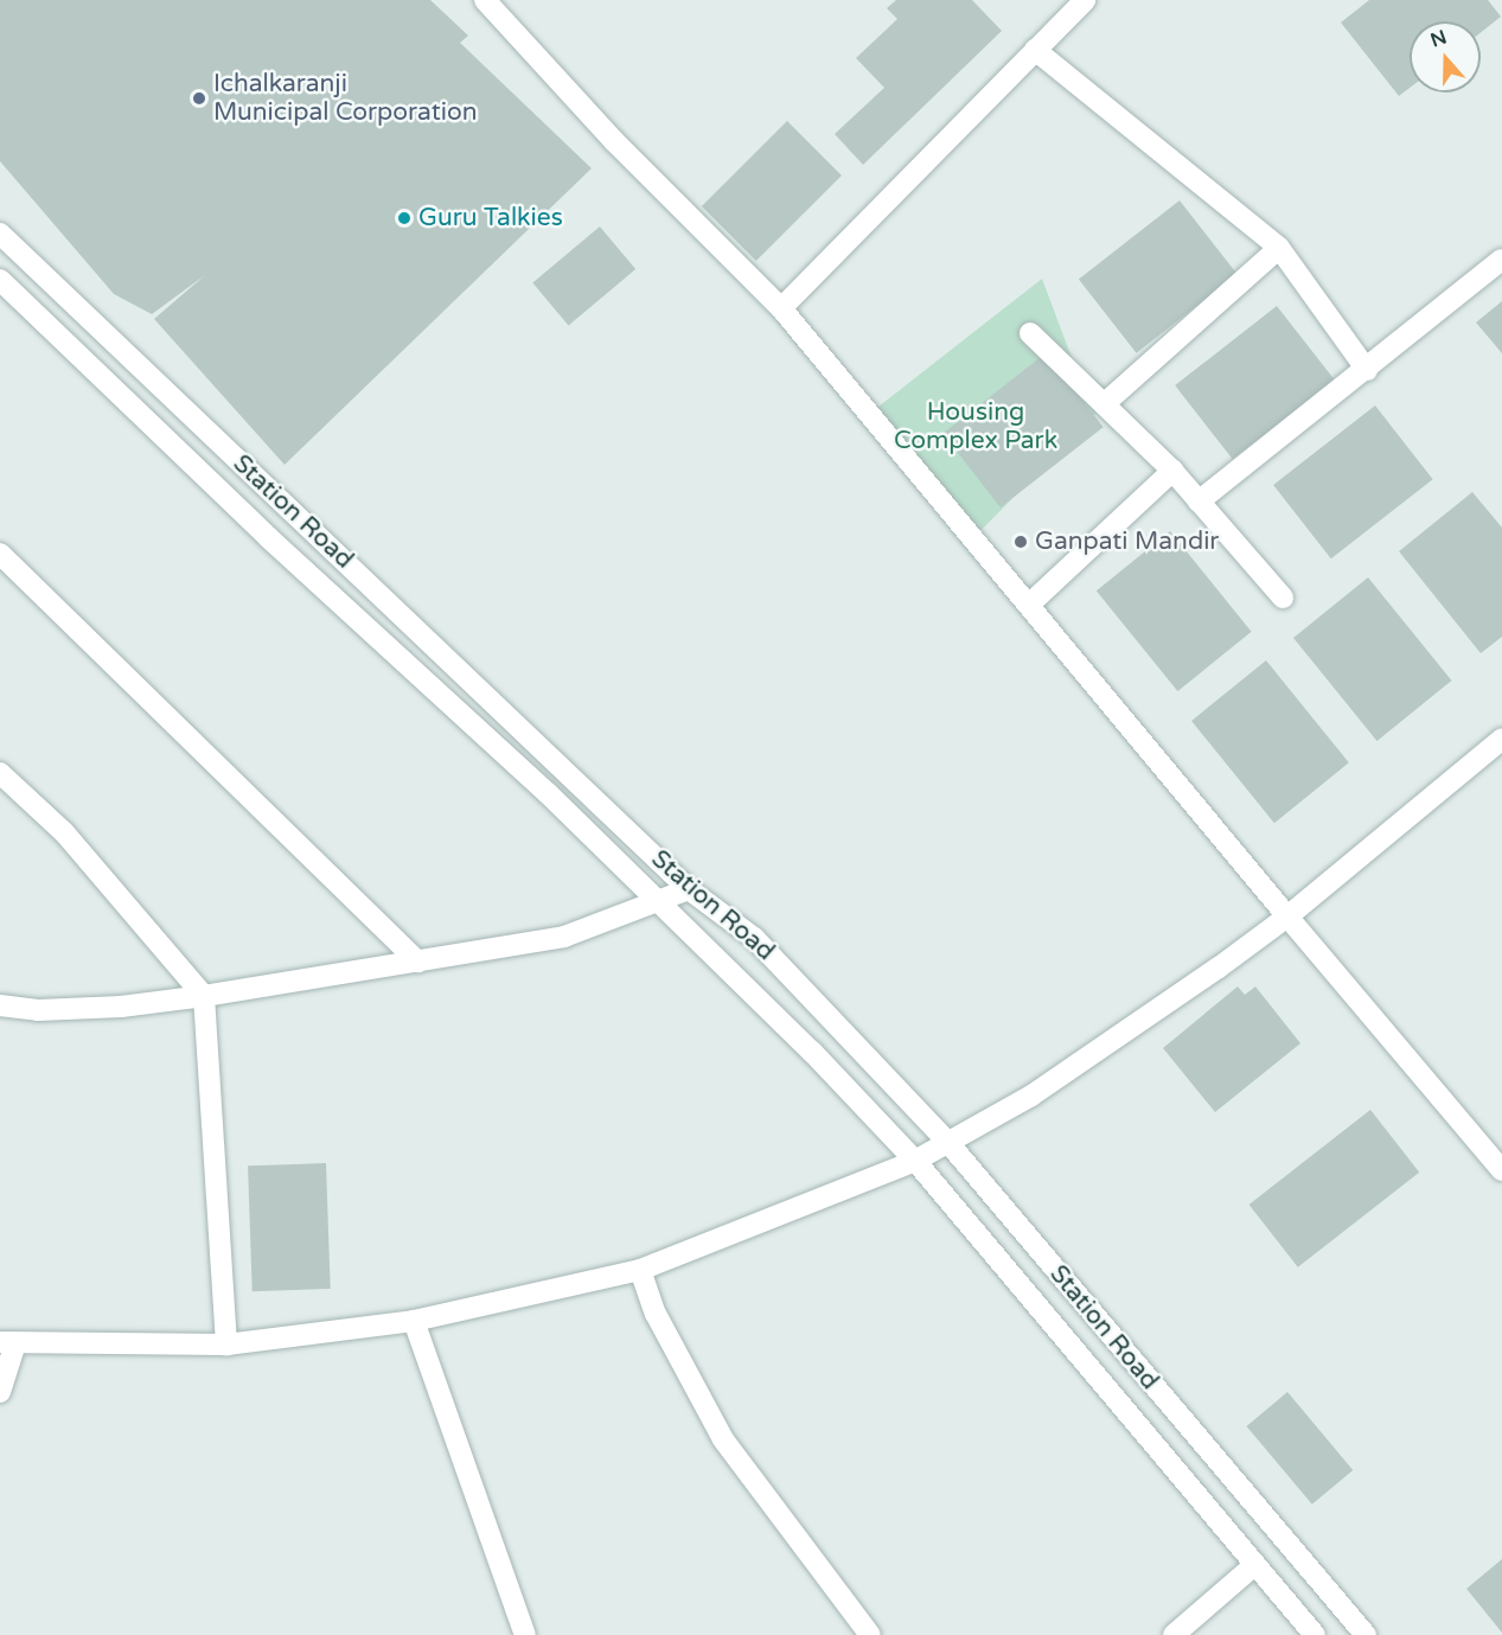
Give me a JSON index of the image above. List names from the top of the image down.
{
  "streets": {
    "street": ["Station Road"]
  },
  "parks": ["Housing Complex Park"],
  "places": ["Ichalkaranji Municipal Corporation", "Guru Talkies", "Ganpati Mandir"],
  "north": "top"
}
